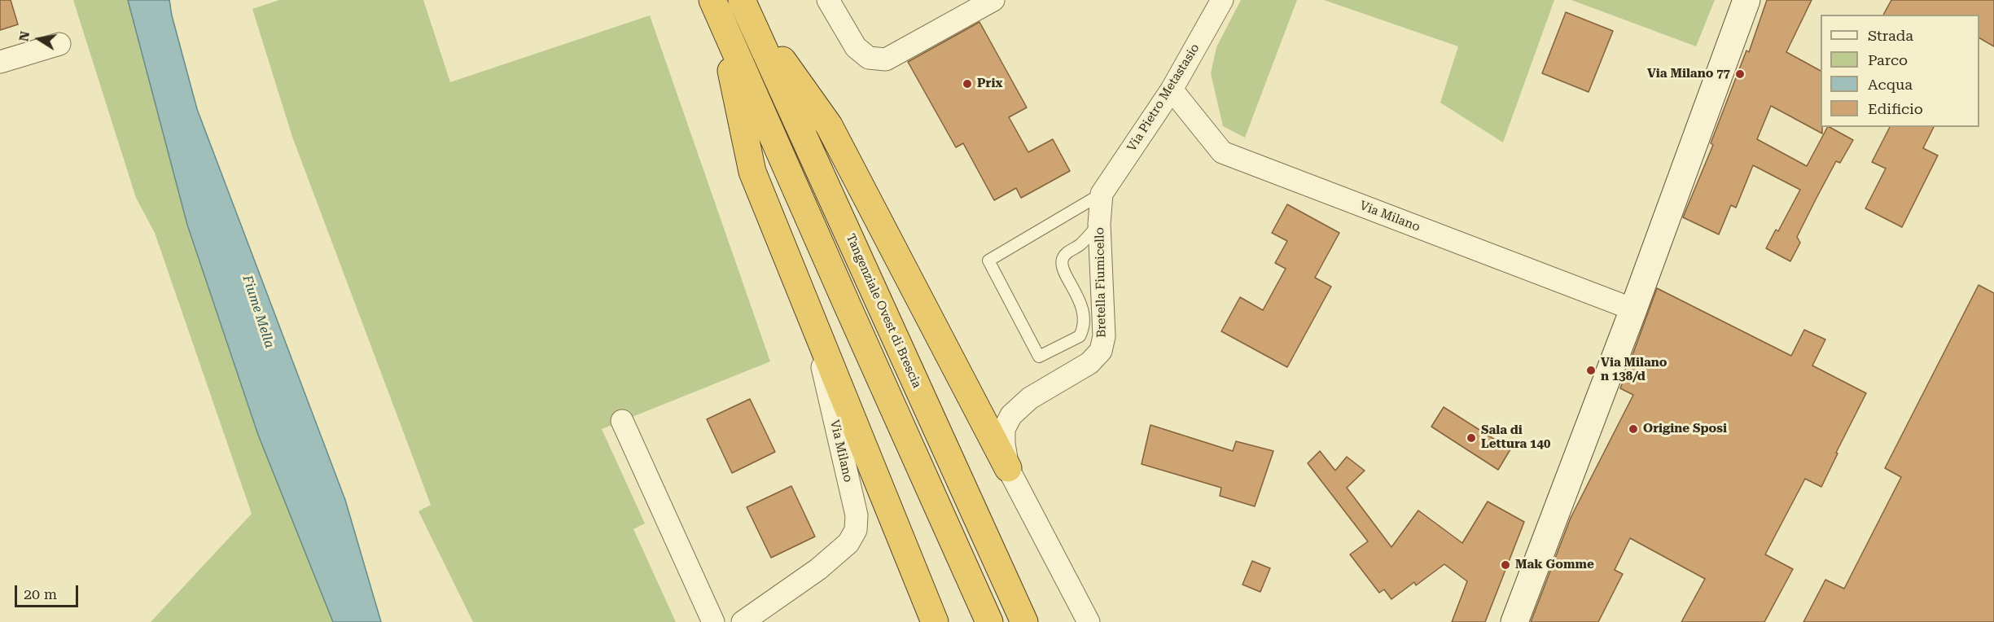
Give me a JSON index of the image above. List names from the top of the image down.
{
  "streets": {
    "highway": ["Tangenziale Ovest di Brescia"],
    "street": ["Via Pietro Metastasio", "Via Milano", "Bretella Fiumicello"]
  },
  "crossings": [
    ["Via Pietro Metastasio", "Via Milano"],
    ["Via Pietro Metastasio", "Bretella Fiumicello"]
  ],
  "water": ["Fiume Mella"],
  "places": [
    "Via Milano 77",
    "Prix",
    "Via Milano n 138/d",
    "Origine Sposi",
    "Sala di Lettura 140",
    "Mak Gomme"
  ],
  "legend": [
    "Strada",
    "Parco",
    "Acqua",
    "Edificio"
  ],
  "scale_bar": "20 m",
  "north": "left"
}
